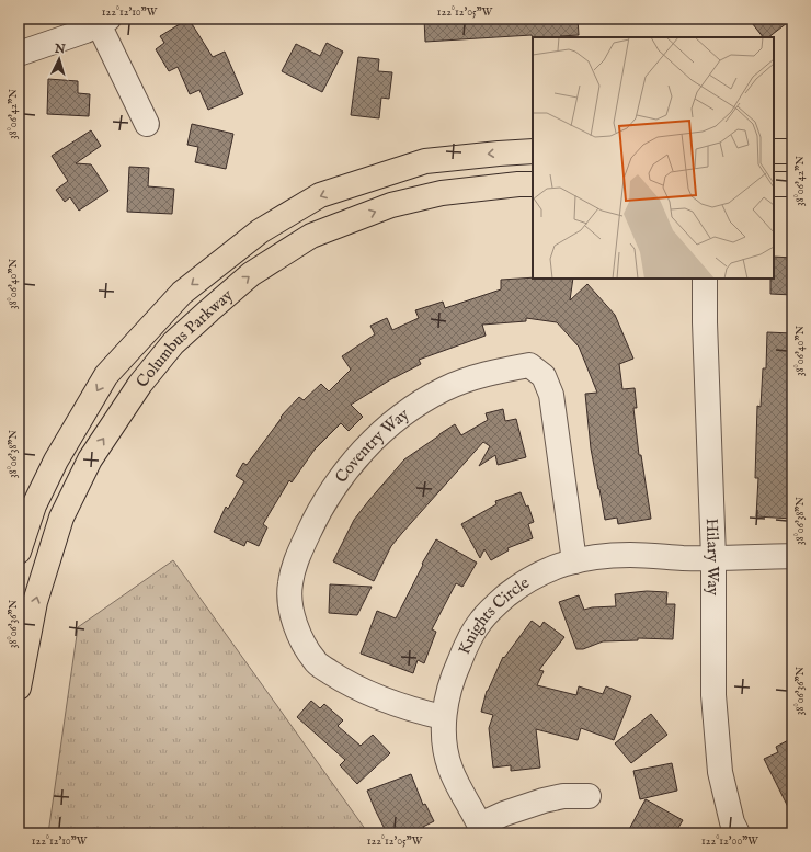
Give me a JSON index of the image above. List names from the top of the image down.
{
  "streets": {
    "main road": ["Columbus Parkway"],
    "street": ["Coventry Way", "Hilary Way", "Knights Circle"]
  },
  "crossings": [
    ["Coventry Way", "Knights Circle"],
    ["Hilary Way", "Knights Circle"]
  ],
  "north": "top",
  "coordinates": [
    "122°12'10\"W",
    "122°12'05\"W",
    "38°06'42\"N",
    "38°06'40\"N",
    "38°06'38\"N",
    "38°06'36\"N",
    "122°12'00\"W"
  ]
}
